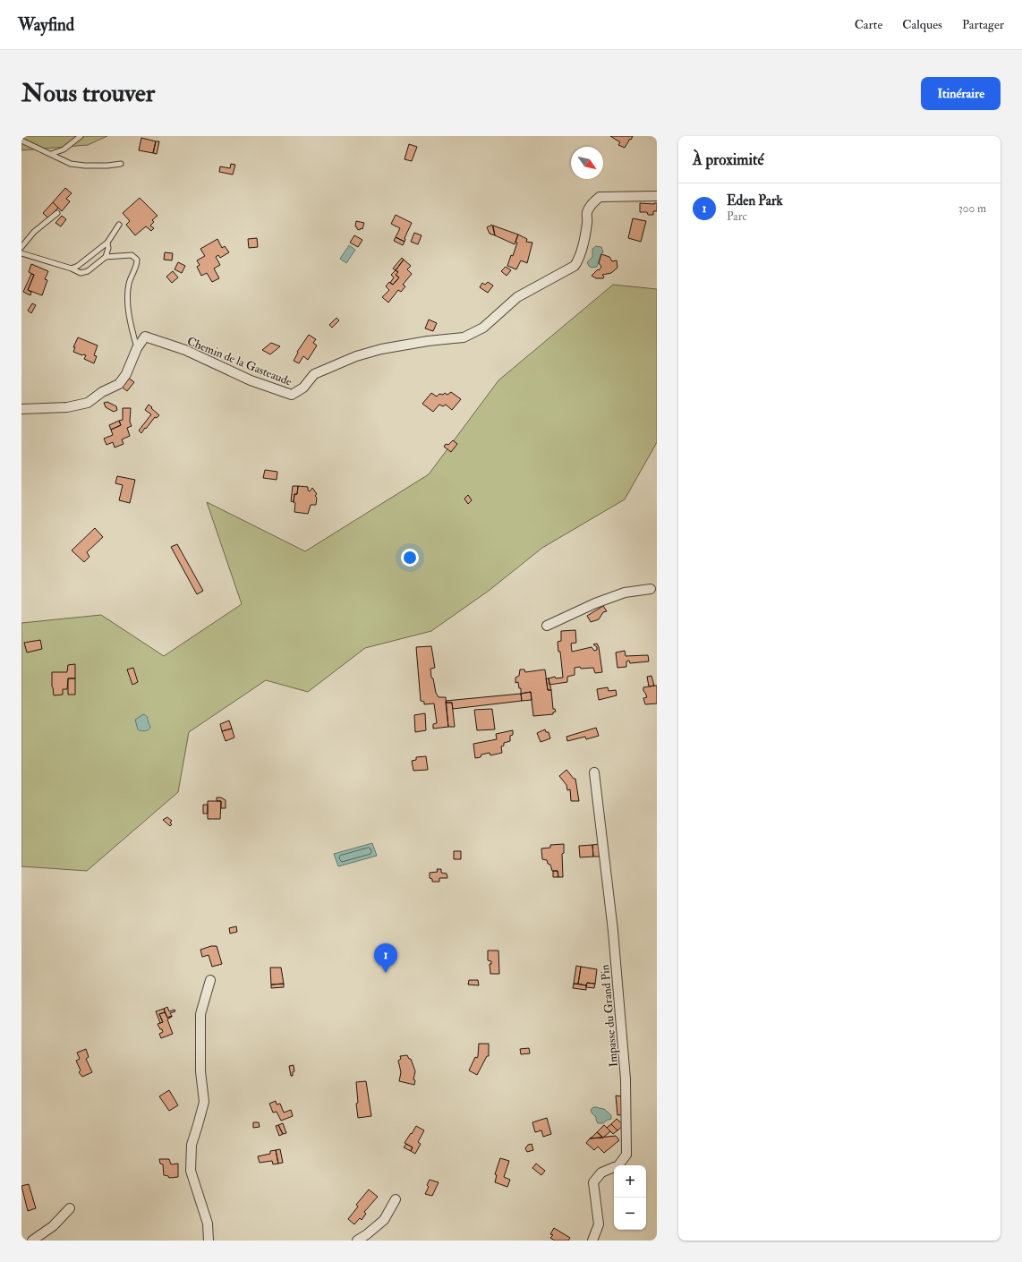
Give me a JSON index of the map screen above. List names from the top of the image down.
{
  "streets": {
    "street": ["Chemin de la Gasteaude", "Impasse du Grand Pin"]
  },
  "north": "bottom right",
  "page": {
    "header": "Wayfind",
    "nav": ["Carte", "Calques", "Partager"],
    "buttons": "Itinéraire",
    "title": "Nous trouver",
    "heading": "À proximité",
    "list": [
      {
        "mark": "1",
        "name": "Eden Park",
        "note": "Parc",
        "value": "300 m"
      }
    ],
    "pins": "1",
    "map_buttons": ["+", "−"]
  }
}
